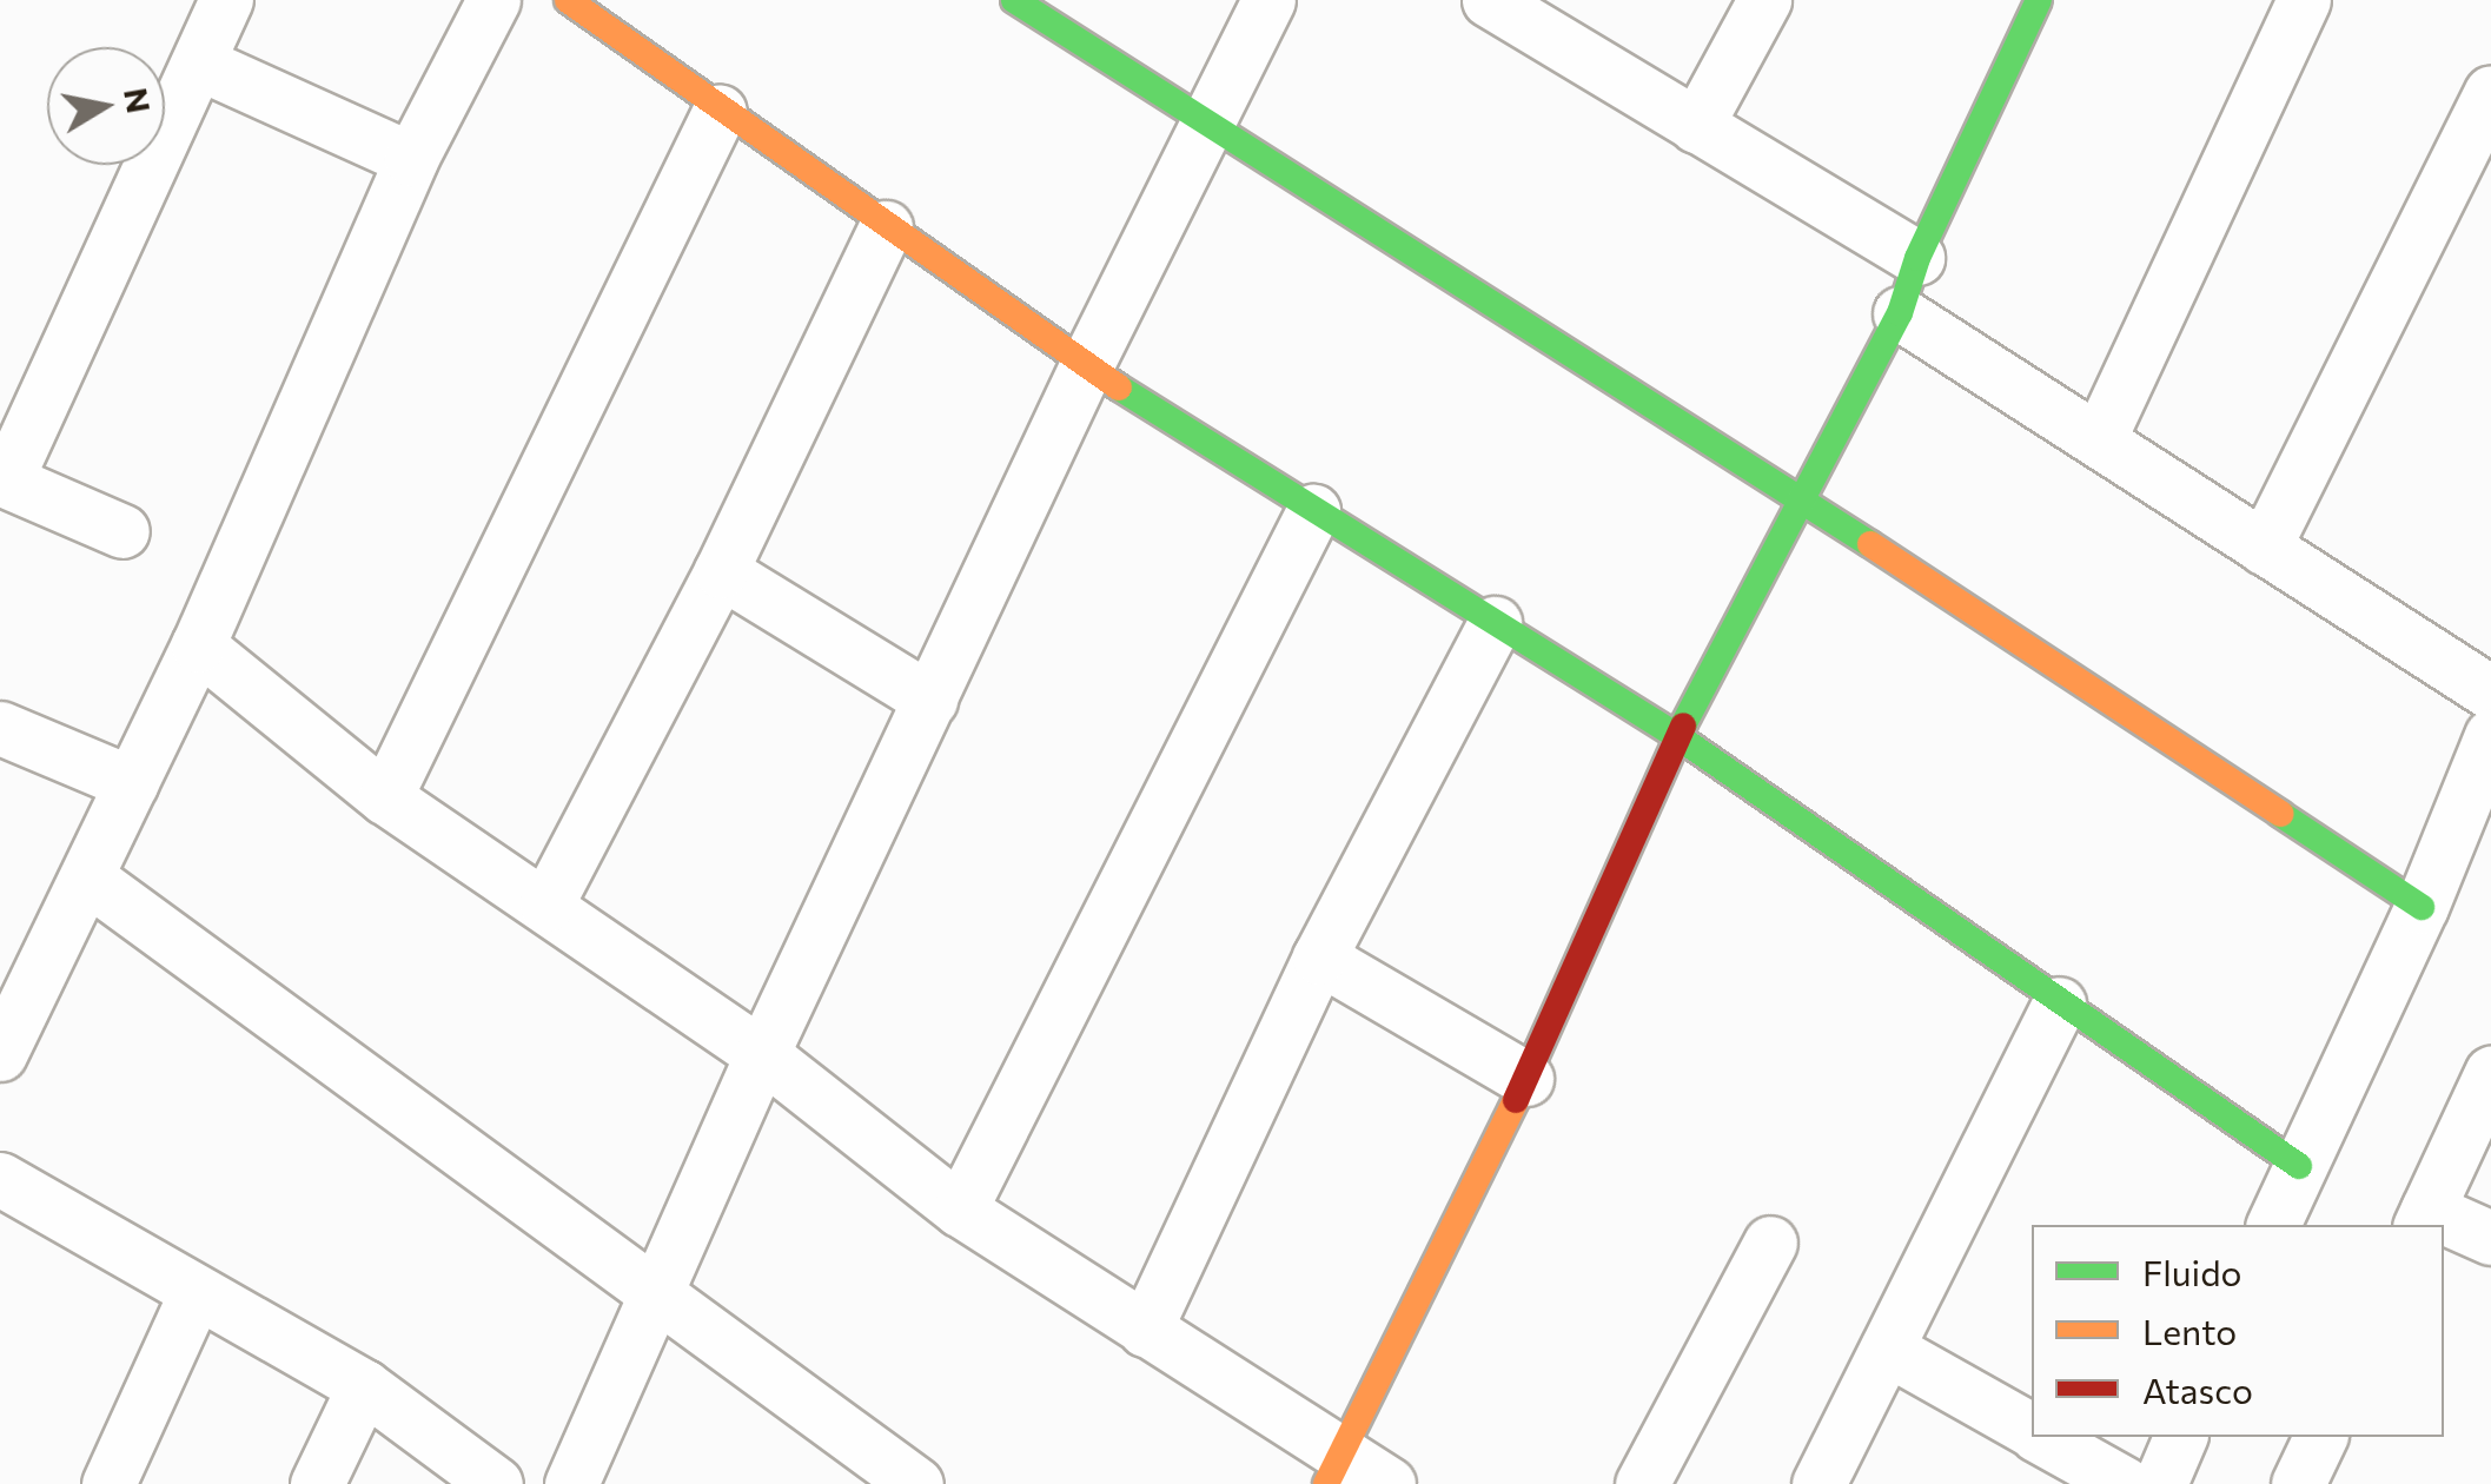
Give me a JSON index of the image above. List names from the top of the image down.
{
  "legend": ["Fluido", "Lento", "Atasco"],
  "north": "right"
}
